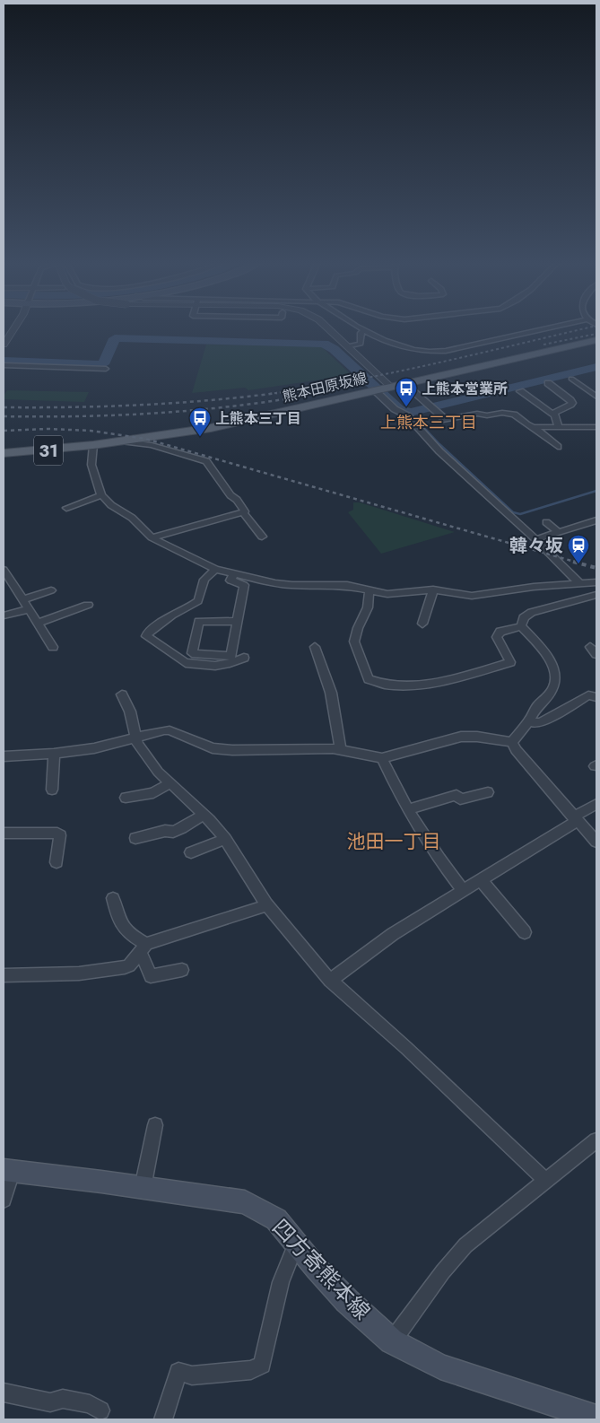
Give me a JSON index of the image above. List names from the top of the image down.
{
  "streets": {
    "main road": ["熊本田原坂線", "31", "四方寄熊本線"]
  },
  "districts": ["上熊本三丁目", "池田一丁目"],
  "places": {
    "bus stop": ["上熊本営業所", "上熊本三丁目"],
    "station": ["韓々坂"]
  }
}
